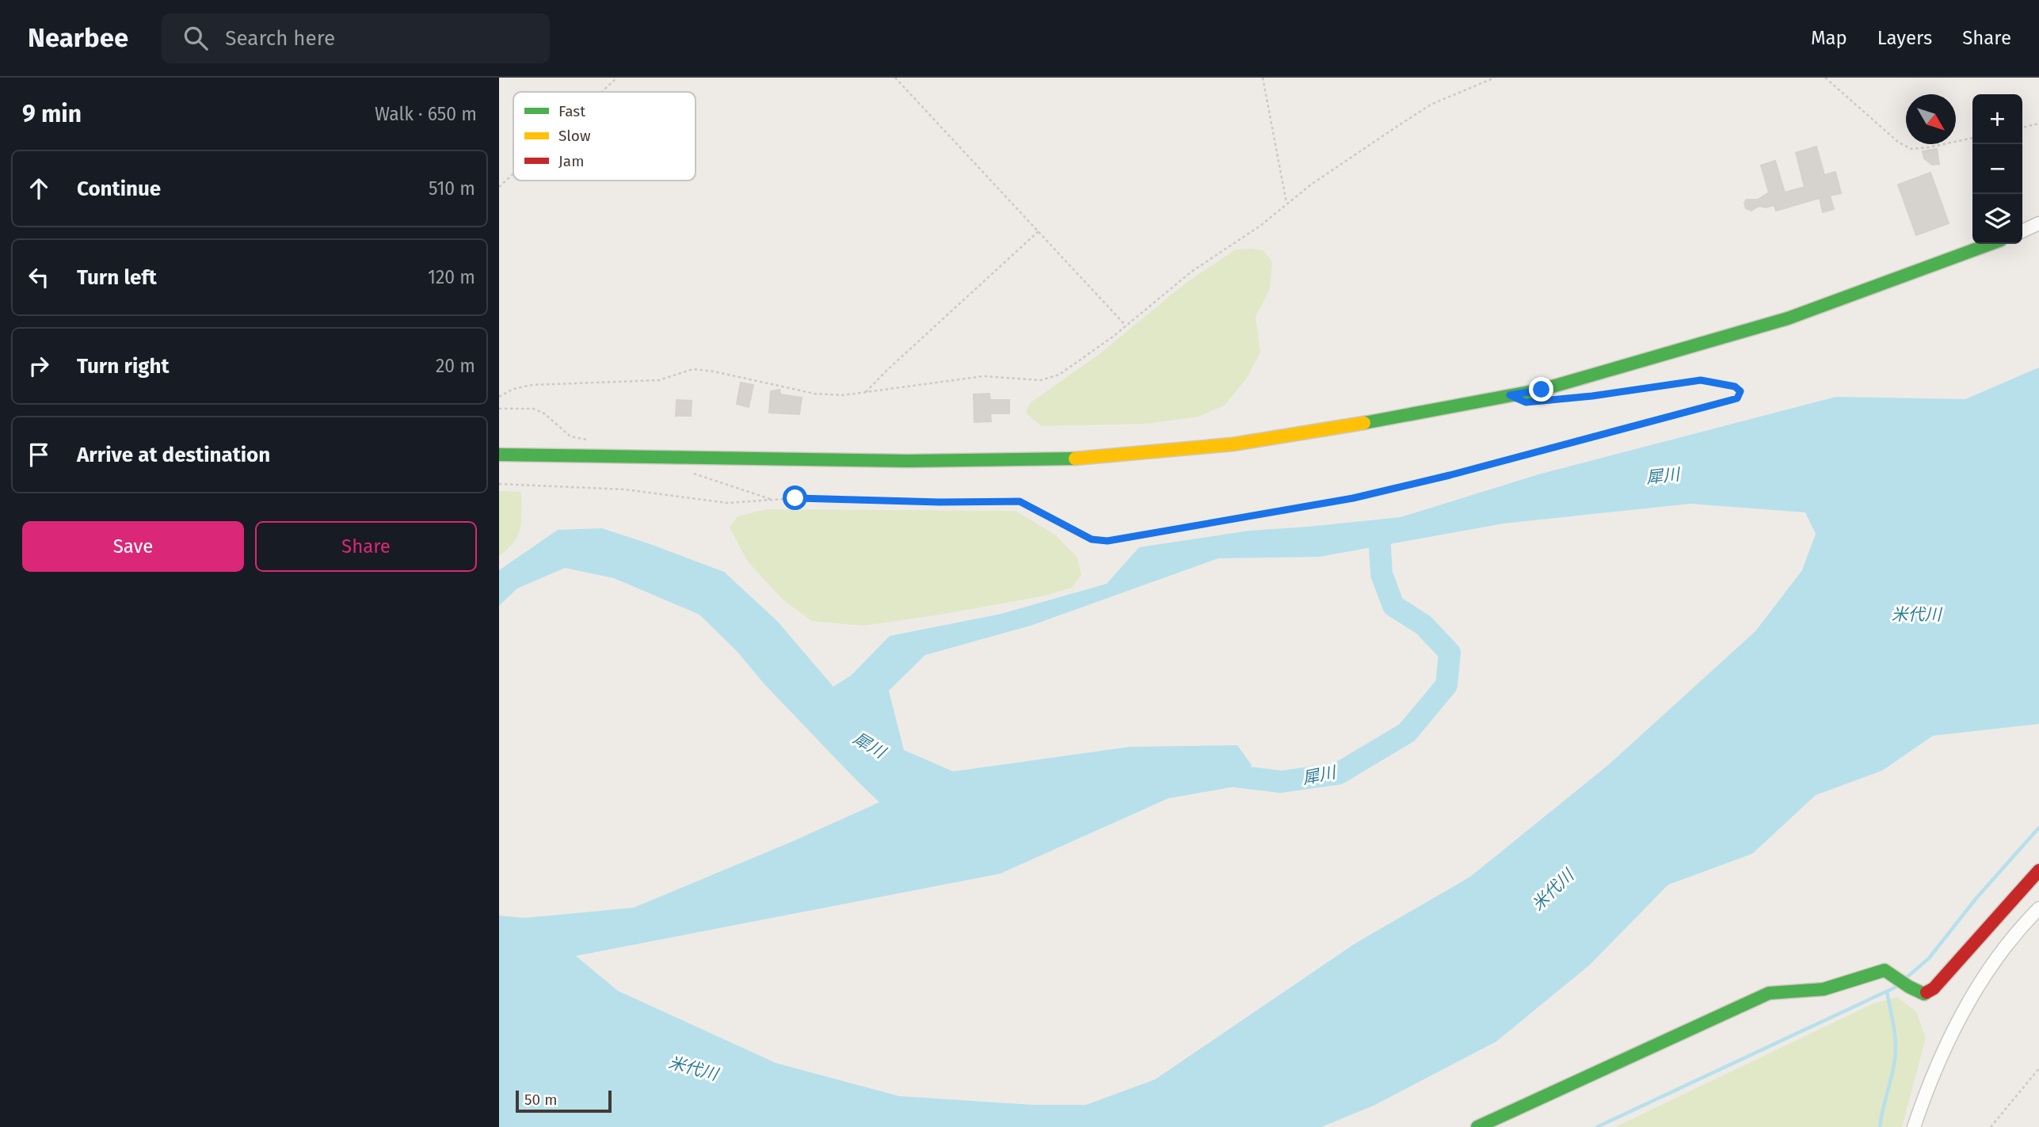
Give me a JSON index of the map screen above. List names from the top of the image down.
{
  "water": ["犀川", "米代川"],
  "legend": ["Fast", "Slow", "Jam"],
  "scale_bar": "50 m",
  "north": "bottom right",
  "page": {
    "header": "Nearbee",
    "search": "Search here",
    "nav": ["Map", "Layers", "Share"],
    "heading": ["9 min", "Walk · 650 m"],
    "map_buttons": ["+", "−"],
    "list": [
      ["Continue", "510 m"],
      ["Turn left", "120 m"],
      ["Turn right", "20 m"],
      "Arrive at destination"
    ],
    "buttons": ["Save", "Share"],
    "scale": "50 m"
  }
}
